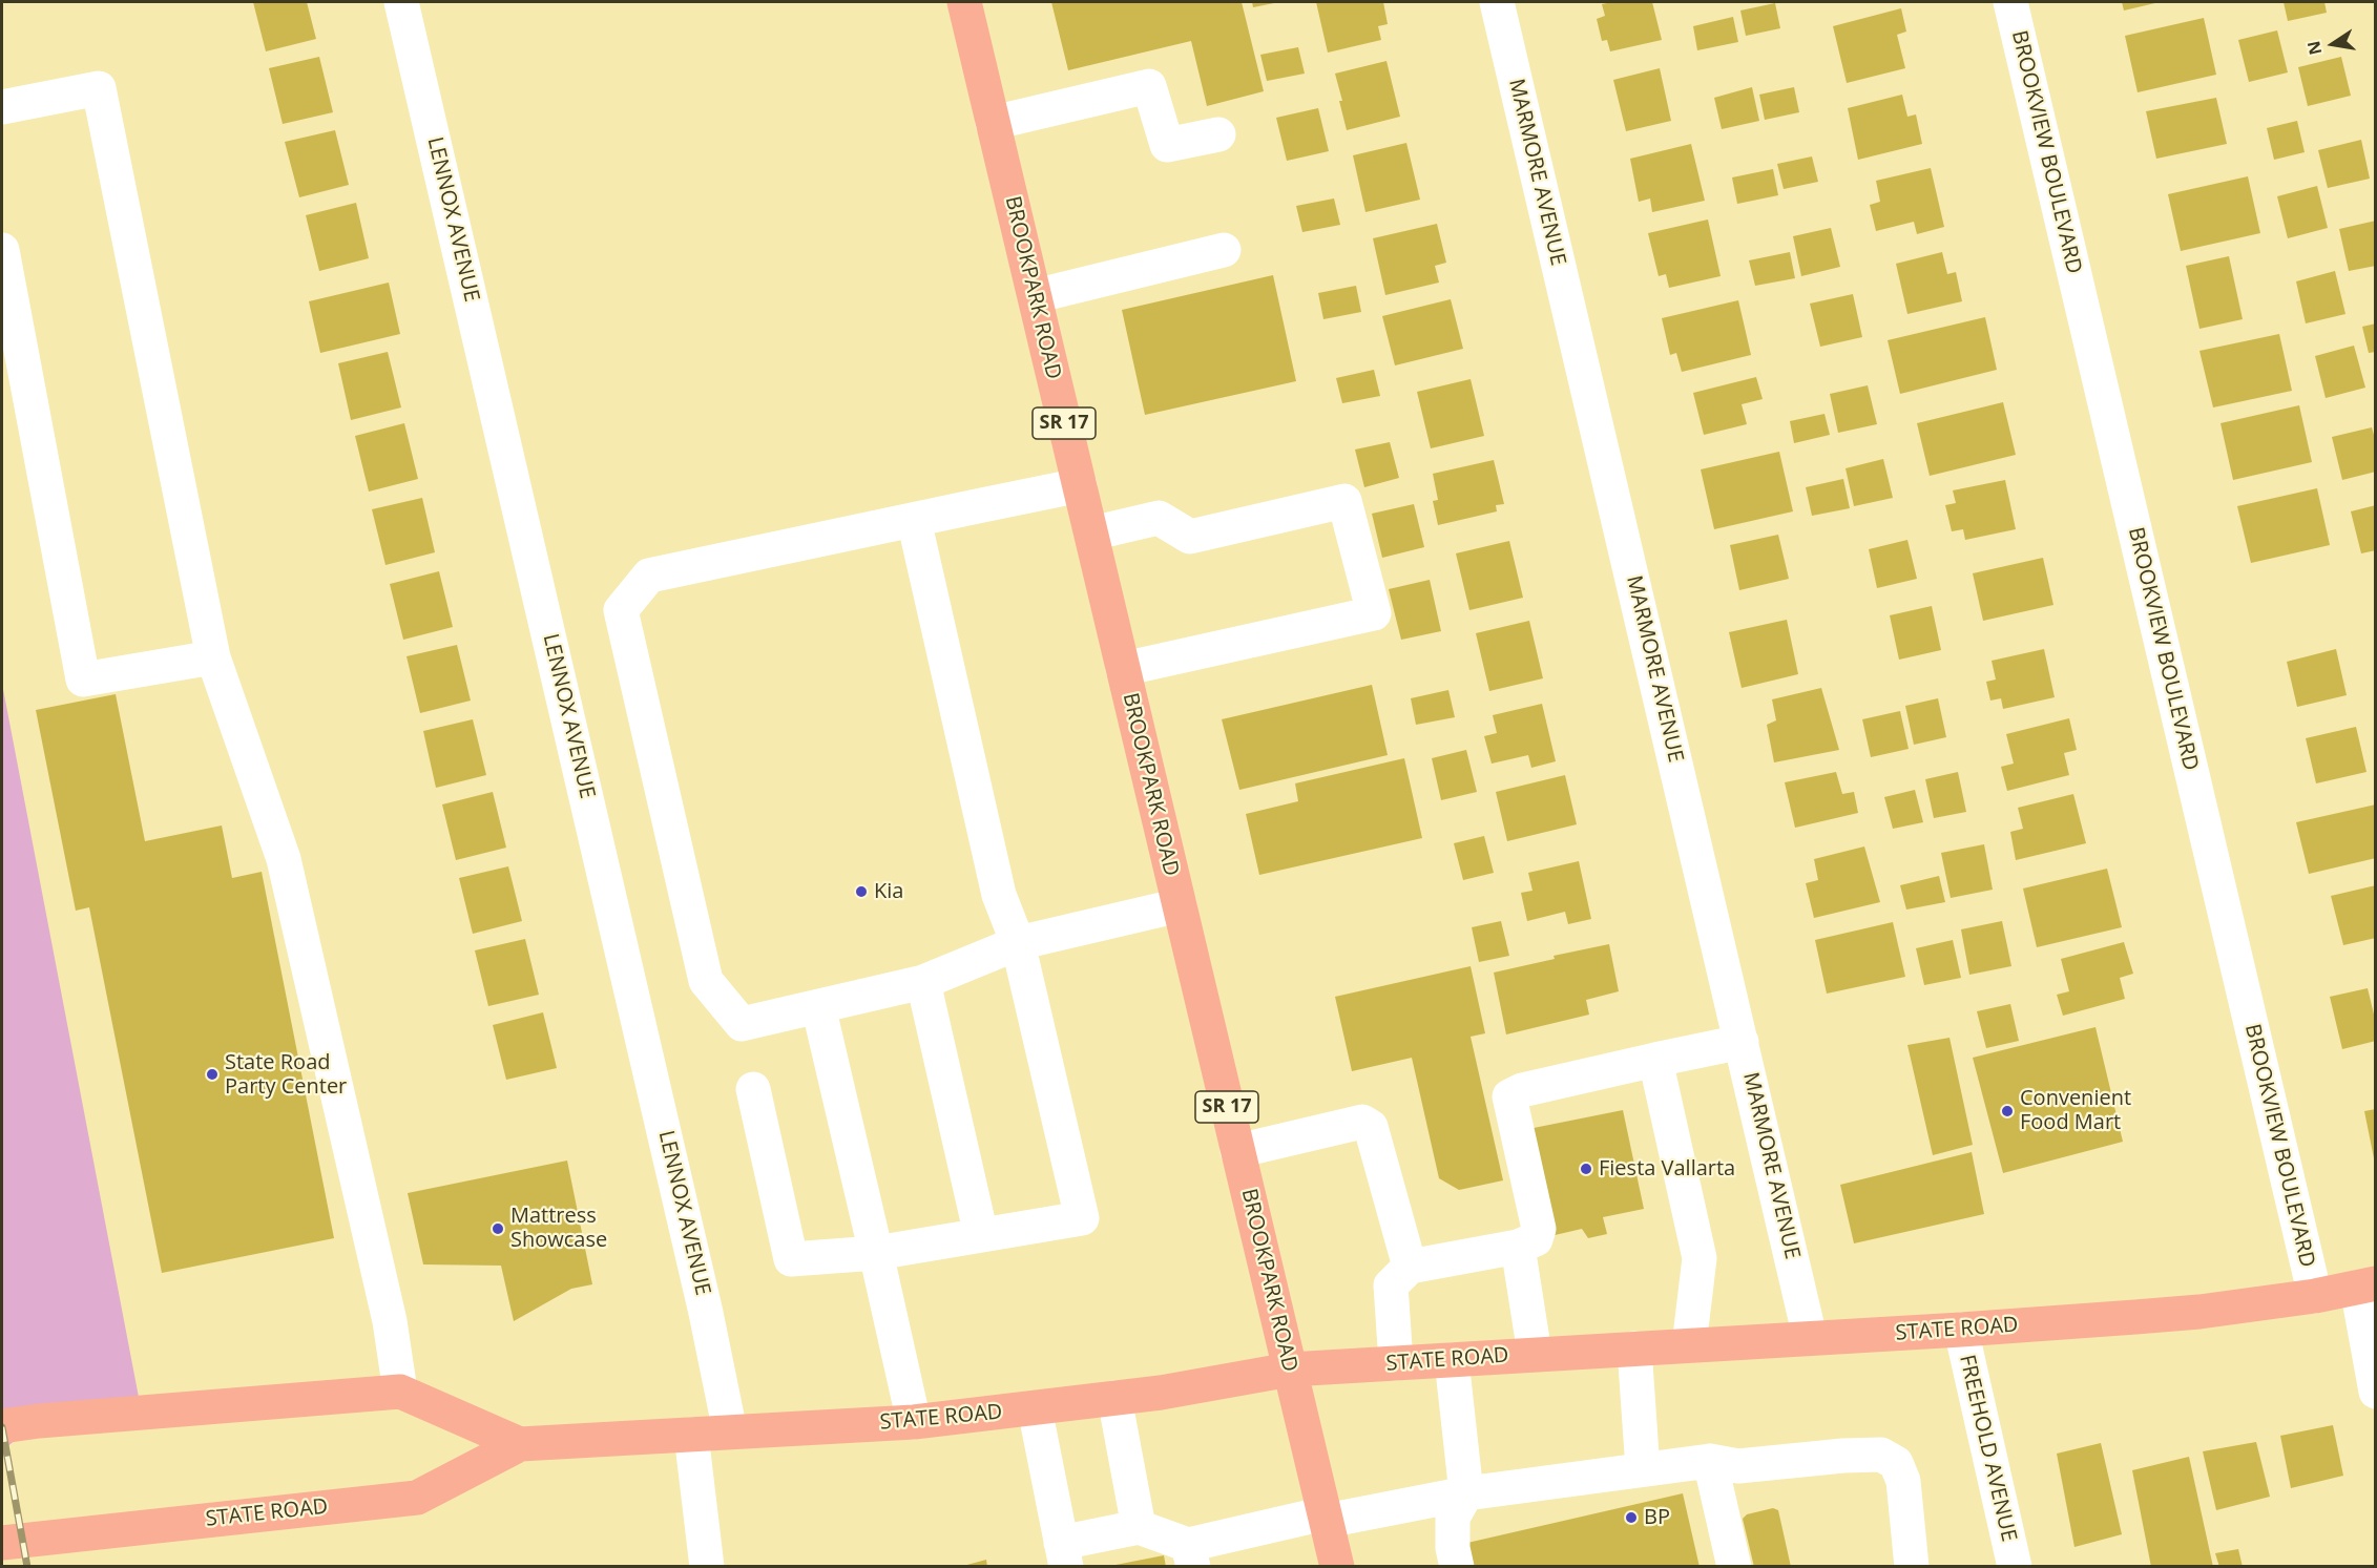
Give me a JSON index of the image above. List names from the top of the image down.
{
  "streets": {
    "main road": ["BROOKPARK ROAD", "SR 17", "STATE ROAD"],
    "street": [
      "BROOKVIEW BOULEVARD",
      "MARMORE AVENUE",
      "LENNOX AVENUE",
      "FREEHOLD AVENUE"
    ]
  },
  "crossings": [
    ["BROOKVIEW BOULEVARD", "STATE ROAD"],
    ["MARMORE AVENUE", "STATE ROAD"],
    ["LENNOX AVENUE", "STATE ROAD"],
    ["BROOKPARK ROAD", "STATE ROAD"],
    ["STATE ROAD", "FREEHOLD AVENUE"]
  ],
  "places": [
    "Kia",
    "State Road Party Center",
    "Convenient Food Mart",
    "Fiesta Vallarta",
    "Mattress Showcase",
    "BP"
  ],
  "north": "left"
}
